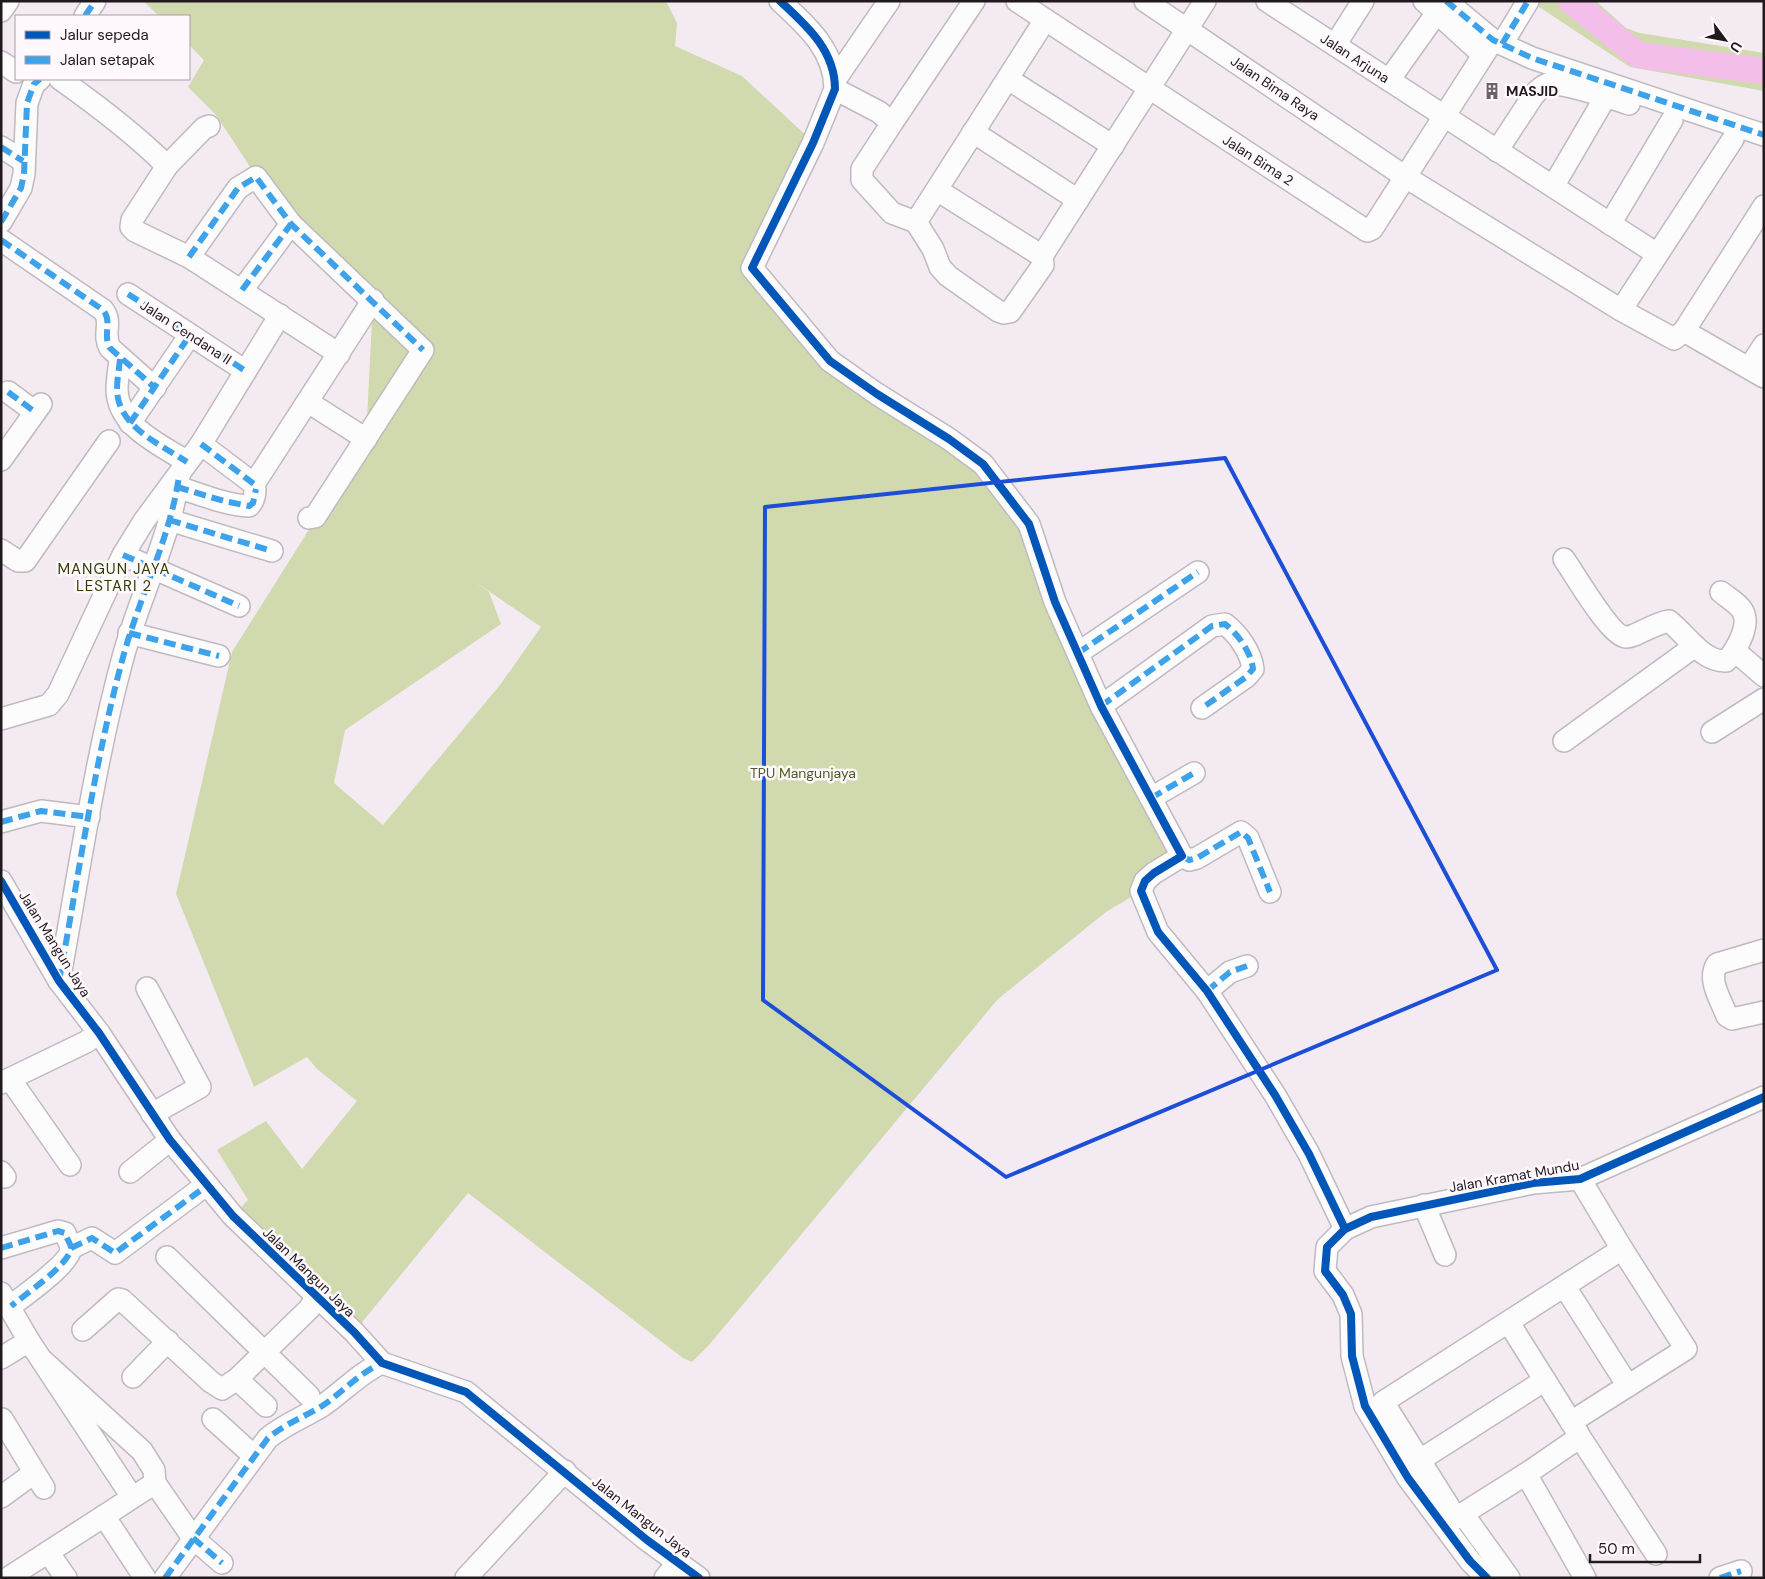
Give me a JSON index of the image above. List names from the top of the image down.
{
  "streets": {
    "street": [
      "Jalan Arjuna",
      "Jalan Bima Raya",
      "Jalan Bima 2",
      "Jalan Cendana II",
      "Jalan Mangun Jaya",
      "Jalan Kramat Mundu"
    ]
  },
  "crossings": [
    ["Jalan Bima Raya", "Jalan Bima 2"]
  ],
  "districts": ["MANGUN JAYA LESTARI 2"],
  "parks": ["TPU Mangunjaya"],
  "places": {
    "building": ["MASJID"]
  },
  "legend": ["Jalur sepeda", "Jalan setapak"],
  "scale_bar": "50 m",
  "north": "bottom right"
}
